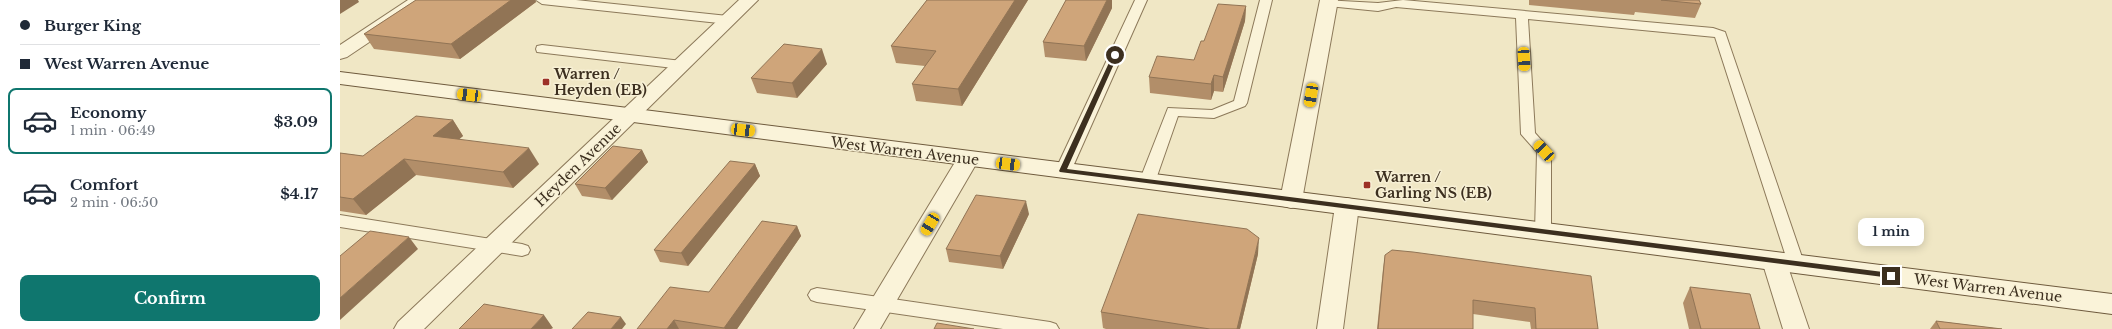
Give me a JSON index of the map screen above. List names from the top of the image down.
{
  "streets": {
    "main road": ["West Warren Avenue", "Heyden Avenue"]
  },
  "crossings": [
    ["West Warren Avenue", "Heyden Avenue"]
  ],
  "places": {
    "transit": ["Warren / Heyden (EB)", "Warren / Garling NS (EB)"]
  },
  "page": {
    "banner": ["Burger King", "West Warren Avenue"],
    "list": [
      {
        "name": "Economy",
        "note": "1 min · 06:49",
        "value": "$3.09"
      },
      {
        "name": "Comfort",
        "note": "2 min · 06:50",
        "value": "$4.17"
      }
    ],
    "bubble": "1 min",
    "buttons": "Confirm"
  }
}
